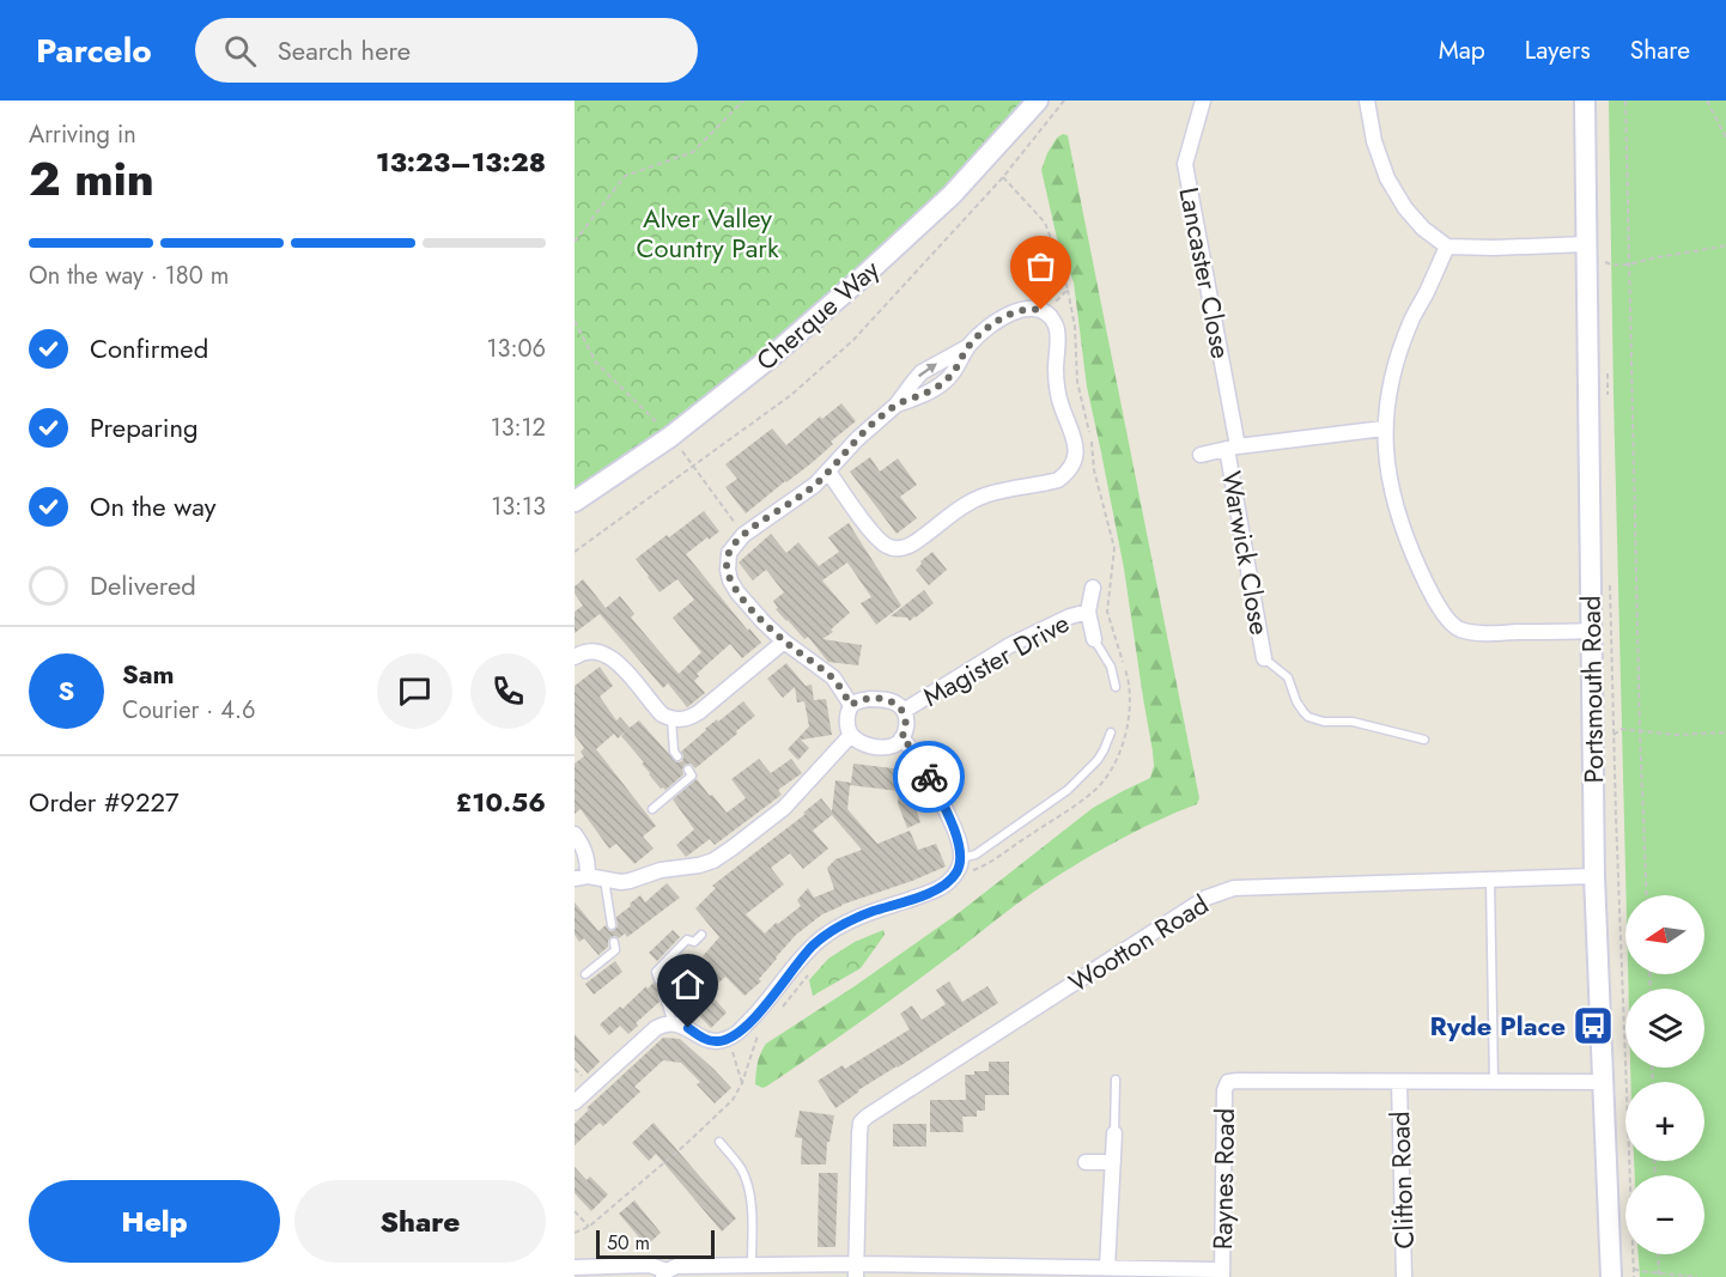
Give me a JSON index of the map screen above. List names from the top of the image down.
{
  "streets": {
    "main road": ["Cherque Way", "Portsmouth Road"],
    "street": [
      "Lancaster Close",
      "Warwick Close",
      "Magister Drive",
      "Wootton Road",
      "Raynes Road",
      "Clifton Road"
    ]
  },
  "crossings": [
    ["Lancaster Close", "Warwick Close"],
    ["Portsmouth Road", "Wootton Road"],
    ["Raynes Road", "Clifton Road"]
  ],
  "parks": ["Alver Valley Country Park"],
  "places": {
    "bus stop": ["Ryde Place"]
  },
  "scale_bar": "50 m",
  "north": "left",
  "page": {
    "header": "Parcelo",
    "search": "Search here",
    "nav": ["Map", "Layers", "Share"],
    "heading": ["2 min", "Arriving in", "13:23–13:28"],
    "panel": [
      "Sam",
      "Courier · 4.6",
      "Order #9227",
      "£10.56"
    ],
    "bar": "On the way · 180 m",
    "list": [
      ["Confirmed", "13:06"],
      ["Preparing", "13:12"],
      ["On the way", "13:13"],
      "Delivered"
    ],
    "round": "S",
    "map_buttons": ["+", "−"],
    "buttons": ["Help", "Share"],
    "scale": "50 m"
  }
}
